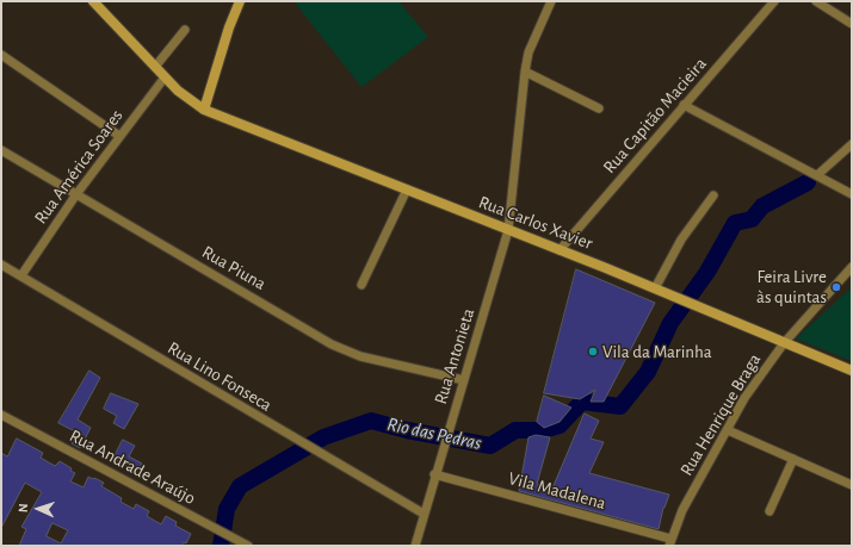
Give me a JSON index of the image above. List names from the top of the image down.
{
  "streets": {
    "street": [
      "Rua Capitão Macieira",
      "Rua América Soares",
      "Rua Carlos Xavier",
      "Rua Piuna",
      "Rua Antonieta",
      "Rua Lino Fonseca",
      "Rua Henrique Braga",
      "Rua Andrade Araújo",
      "Vila Madalena"
    ]
  },
  "crossings": [
    ["Rua Capitão Macieira", "Rua Carlos Xavier"],
    ["Rua América Soares", "Rua Carlos Xavier"],
    ["Rua América Soares", "Rua Piuna"],
    ["Rua América Soares", "Rua Lino Fonseca"],
    ["Rua Carlos Xavier", "Rua Antonieta"],
    ["Rua Carlos Xavier", "Rua Henrique Braga"],
    ["Rua Piuna", "Rua Antonieta"],
    ["Rua Antonieta", "Rua Lino Fonseca"],
    ["Rua Antonieta", "Vila Madalena"],
    ["Rua Henrique Braga", "Vila Madalena"]
  ],
  "water": ["Rio das Pedras"],
  "places": ["Feira Livre às quintas", "Vila da Marinha"],
  "north": "left"
}
